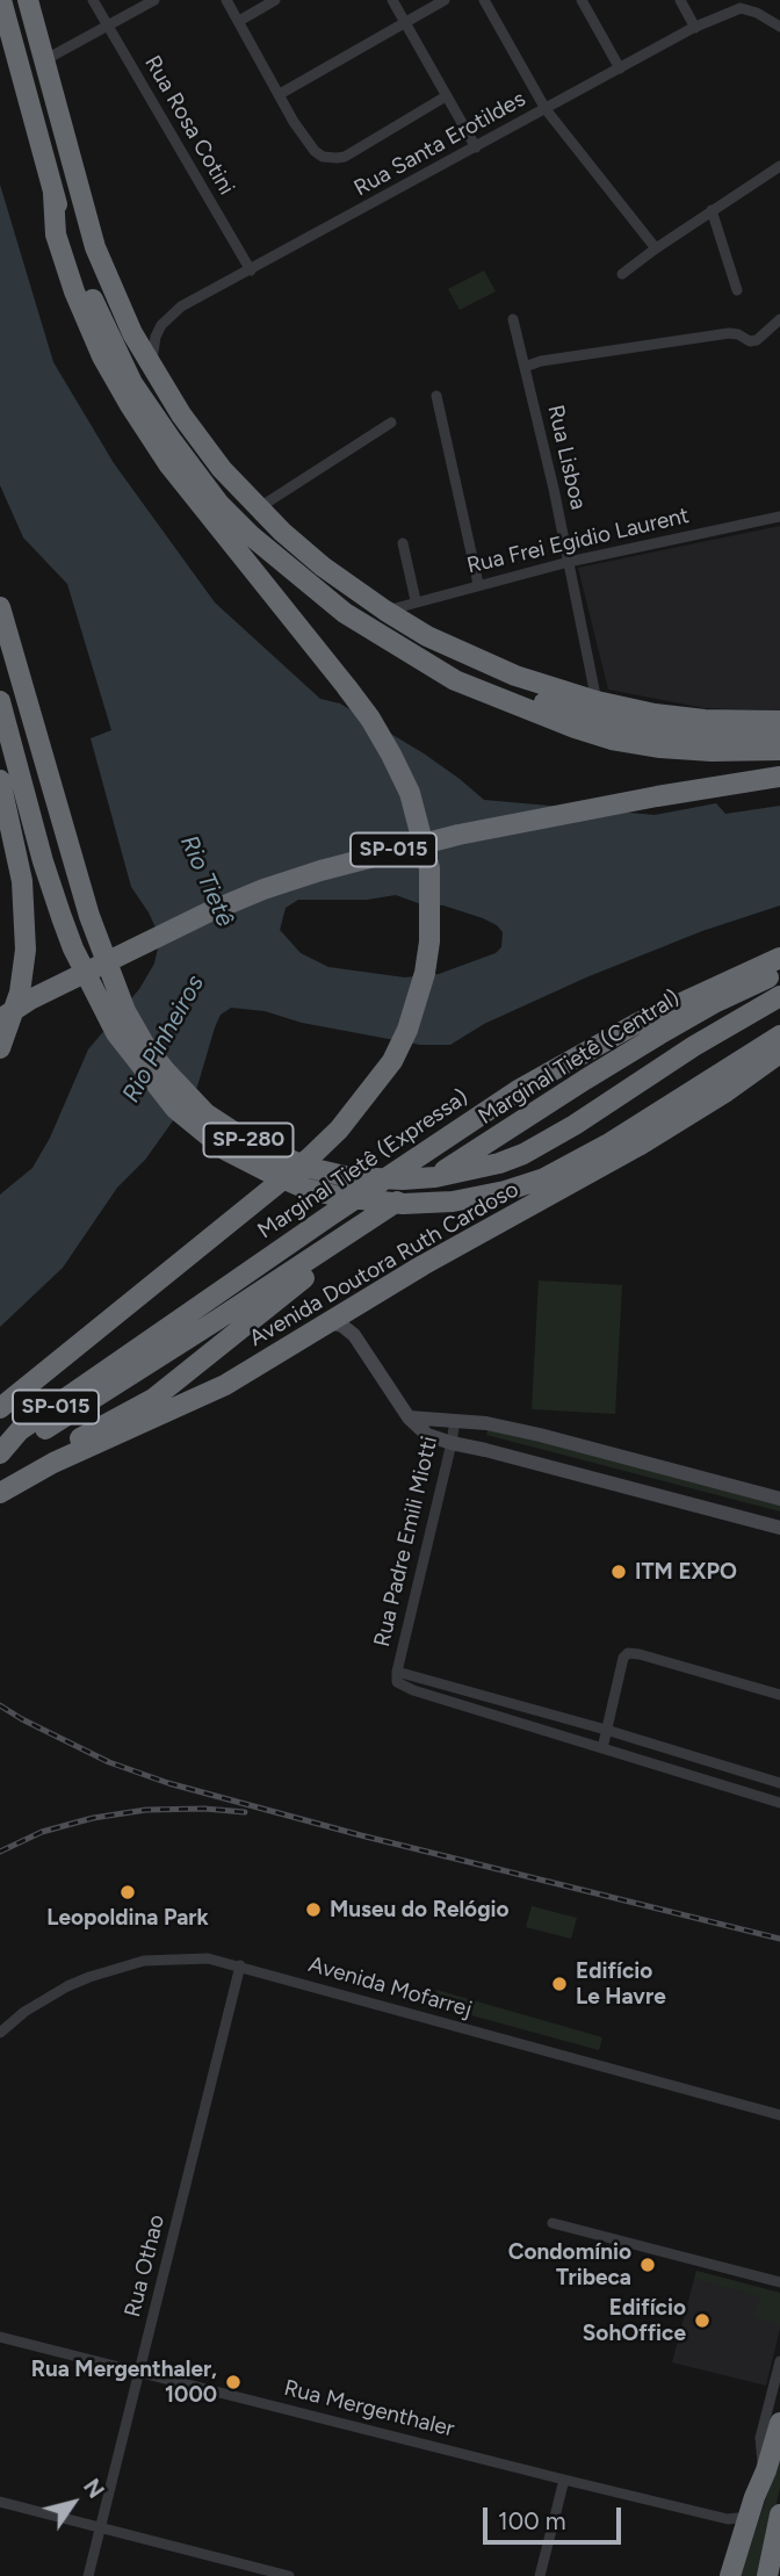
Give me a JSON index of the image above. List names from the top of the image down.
{
  "streets": {
    "highway": [
      "SP-015",
      "Marginal Tietê (Central)",
      "SP-280",
      "Marginal Tietê (Expressa)",
      "Avenida Doutora Ruth Cardoso"
    ],
    "street": [
      "Rua Rosa Cotini",
      "Rua Santa Erotildes",
      "Rua Lisboa",
      "Rua Frei Egidio Laurent",
      "Rua Padre Emili Miotti",
      "Avenida Mofarrej",
      "Rua Othao",
      "Rua Mergenthaler"
    ]
  },
  "crossings": [
    ["Rua Rosa Cotini", "Rua Santa Erotildes"],
    ["Rua Lisboa", "Rua Frei Egidio Laurent"],
    ["Marginal Tietê (Central)", "Marginal Tietê (Expressa)"],
    ["Avenida Mofarrej", "Rua Othao"],
    ["Rua Othao", "Rua Mergenthaler"]
  ],
  "water": ["Rio Tietê", "Rio Pinheiros"],
  "places": [
    "ITM EXPO",
    "Leopoldina Park",
    "Museu do Relógio",
    "Edifício Le Havre",
    "Condomínio Tribeca",
    "Edifício SohOffice",
    "Rua Mergenthaler, 1000"
  ],
  "scale_bar": "100 m",
  "north": "top right"
}
